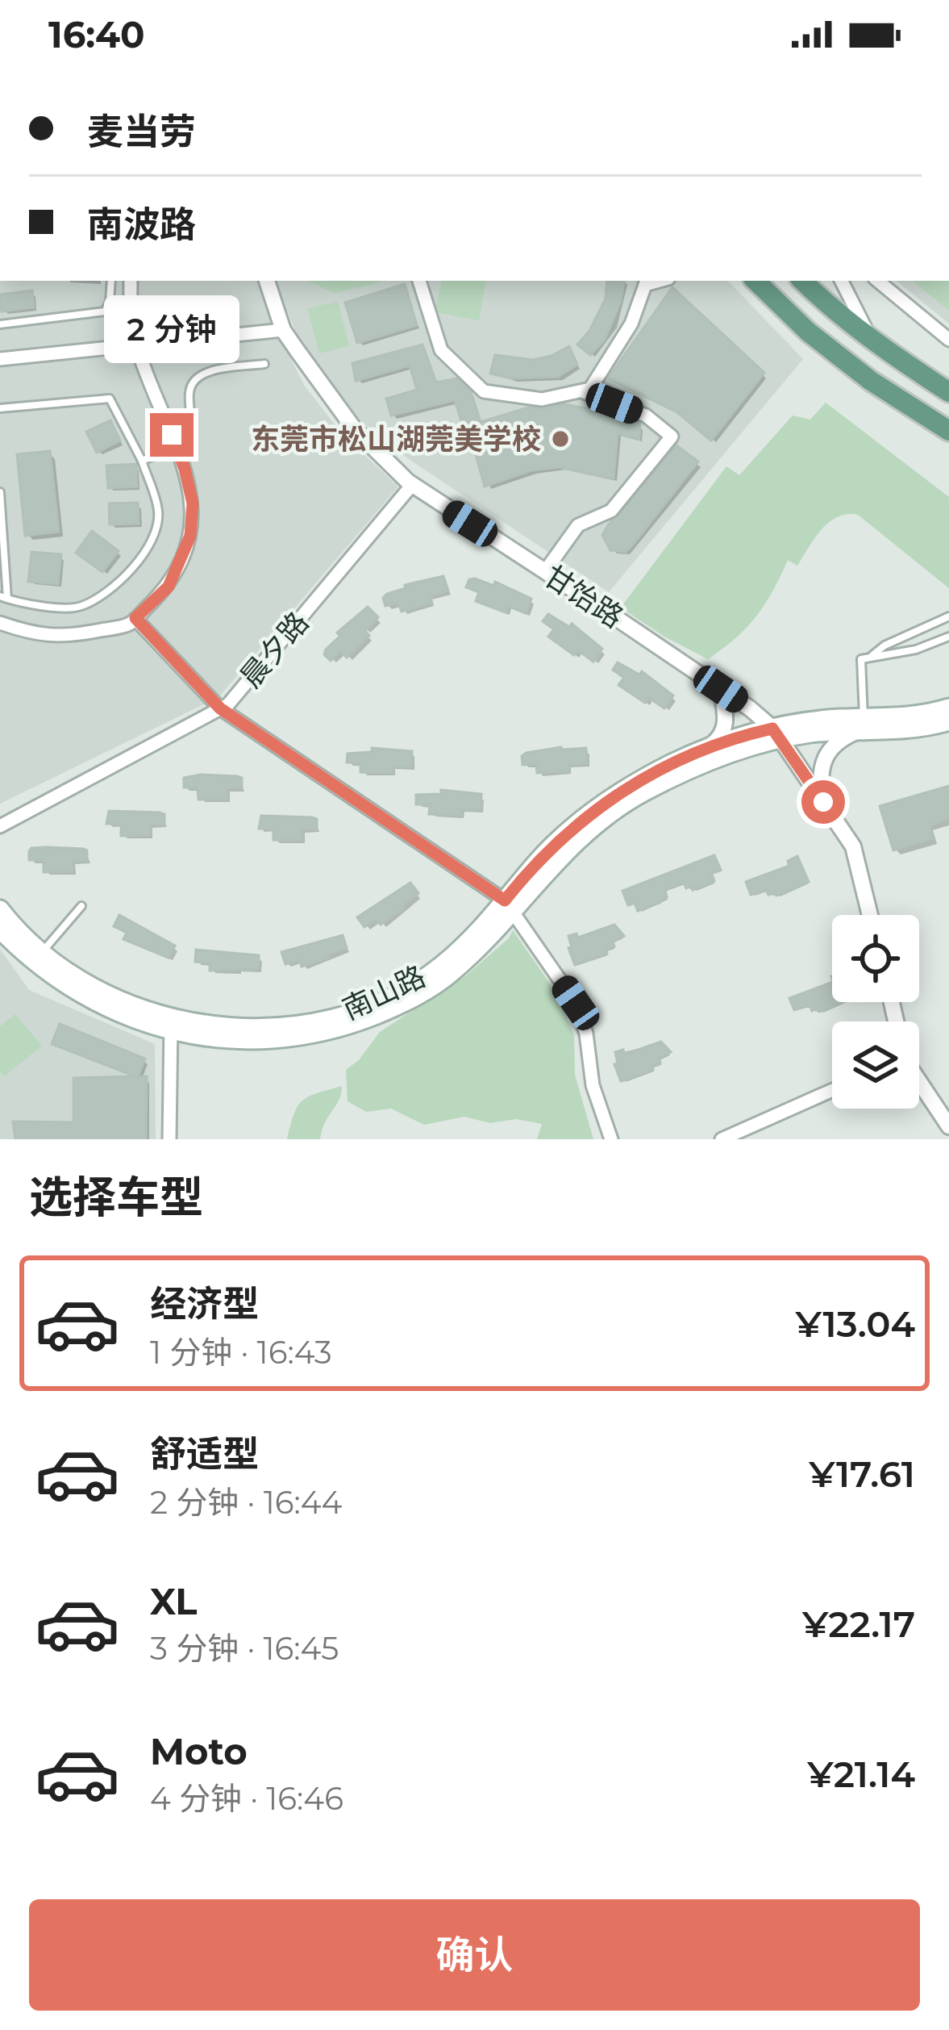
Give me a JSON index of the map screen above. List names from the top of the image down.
{
  "streets": {
    "main road": ["南山路"],
    "street": ["甘饴路", "晨夕路"]
  },
  "crossings": [
    ["甘饴路", "晨夕路"],
    ["甘饴路", "南山路"]
  ],
  "places": ["东莞市松山湖莞美学校"],
  "page": {
    "status": "16:40",
    "banner": ["麦当劳", "南波路"],
    "bubble": "2 分钟",
    "heading": "选择车型",
    "list": [
      {
        "name": "经济型",
        "note": "1 分钟 · 16:43",
        "value": "¥13.04"
      },
      {
        "name": "舒适型",
        "note": "2 分钟 · 16:44",
        "value": "¥17.61"
      },
      {
        "name": "XL",
        "note": "3 分钟 · 16:45",
        "value": "¥22.17"
      },
      {
        "name": "Moto",
        "note": "4 分钟 · 16:46",
        "value": "¥21.14"
      }
    ],
    "buttons": "确认"
  }
}
